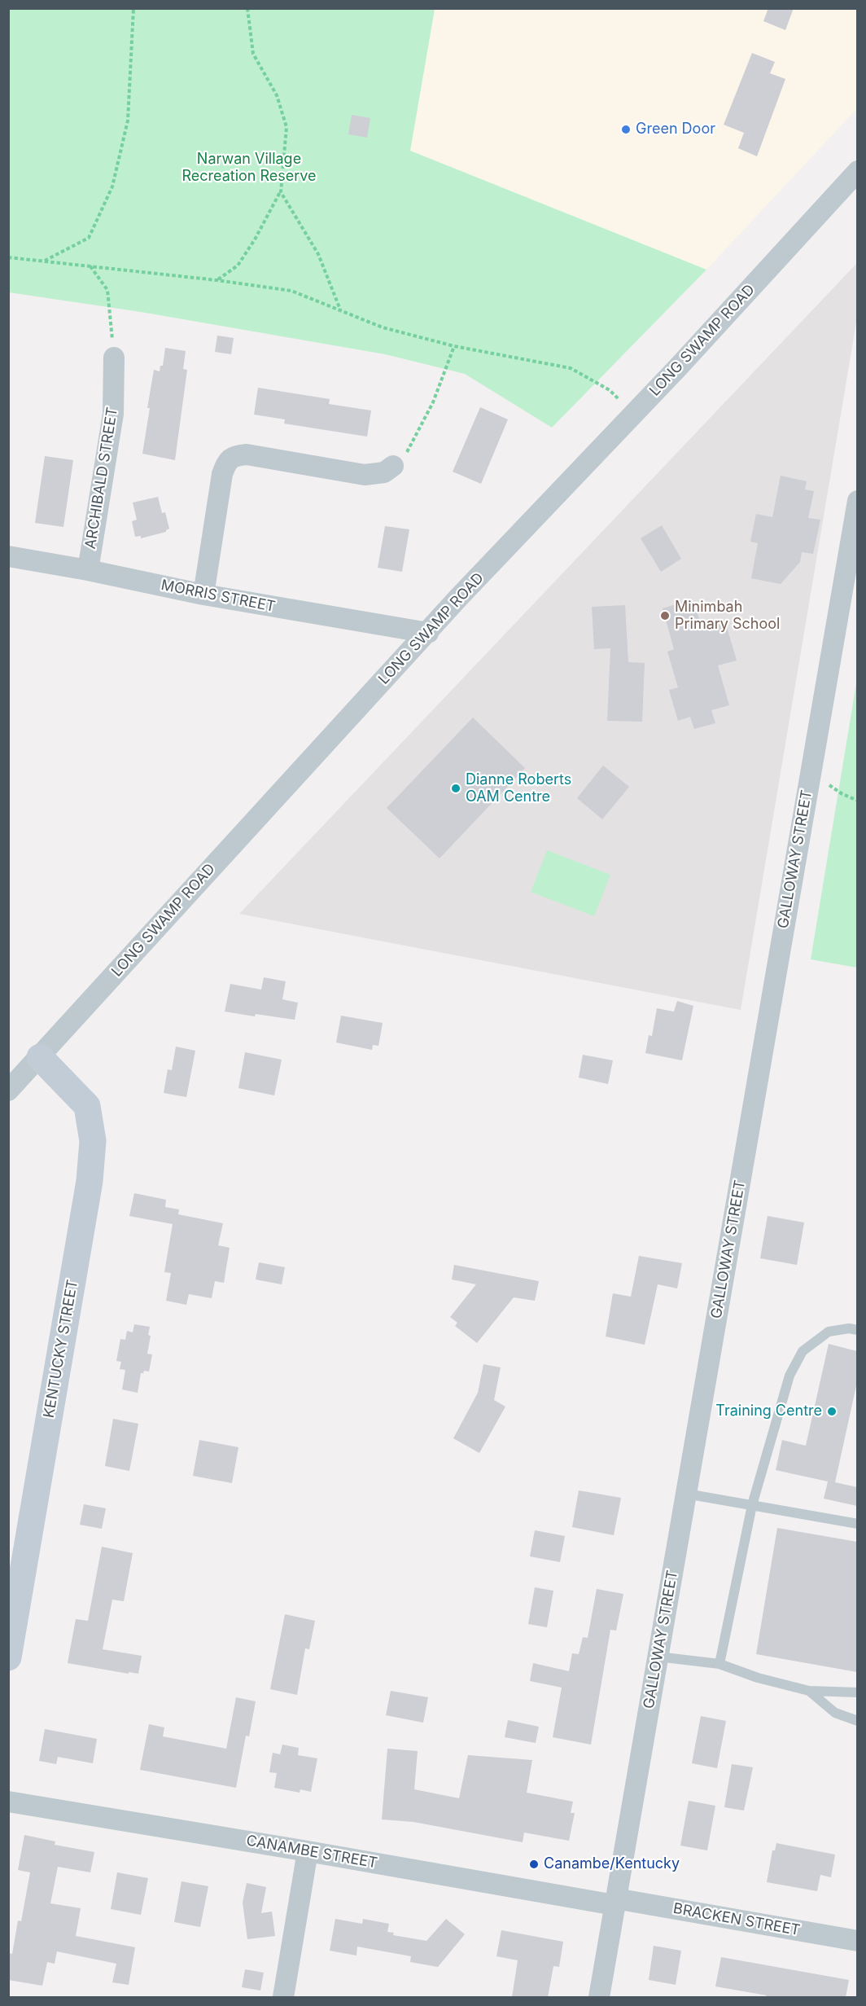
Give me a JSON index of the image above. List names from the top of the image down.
{
  "streets": {
    "street": [
      "LONG SWAMP ROAD",
      "ARCHIBALD STREET",
      "MORRIS STREET",
      "GALLOWAY STREET",
      "KENTUCKY STREET",
      "CANAMBE STREET",
      "BRACKEN STREET"
    ]
  },
  "crossings": [
    ["LONG SWAMP ROAD", "MORRIS STREET"],
    ["LONG SWAMP ROAD", "KENTUCKY STREET"],
    ["ARCHIBALD STREET", "MORRIS STREET"],
    ["GALLOWAY STREET", "CANAMBE STREET"],
    ["GALLOWAY STREET", "BRACKEN STREET"],
    ["CANAMBE STREET", "BRACKEN STREET"]
  ],
  "parks": ["Narwan Village Recreation Reserve"],
  "places": [
    "Green Door",
    "Minimbah Primary School",
    "Dianne Roberts OAM Centre",
    "Training Centre",
    "Canambe/Kentucky"
  ]
}
